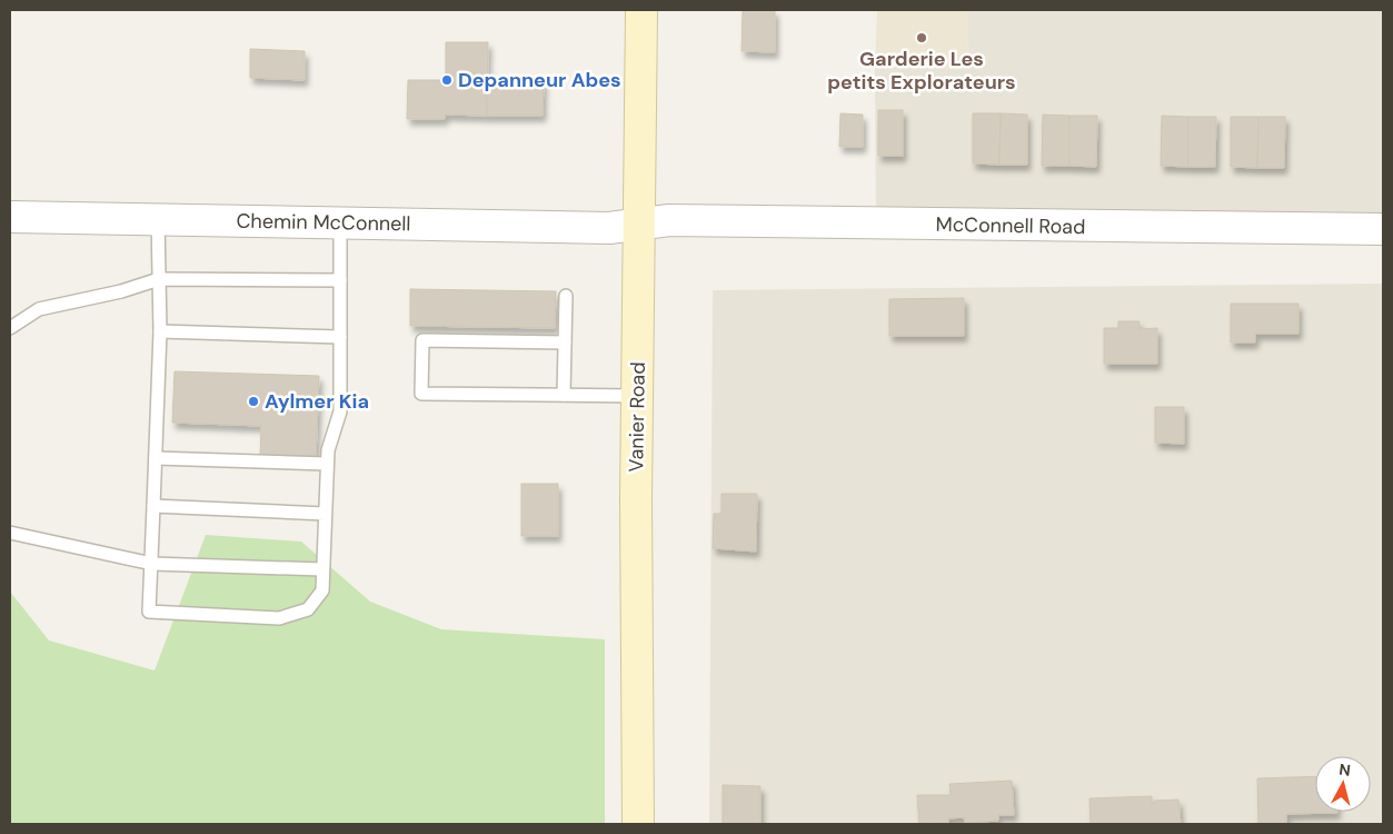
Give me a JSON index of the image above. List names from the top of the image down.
{
  "streets": {
    "main road": ["Vanier Road"],
    "street": ["Chemin McConnell", "McConnell Road"]
  },
  "crossings": [
    ["Chemin McConnell", "McConnell Road"],
    ["Chemin McConnell", "Vanier Road"],
    ["McConnell Road", "Vanier Road"]
  ],
  "places": ["Garderie Les petits Explorateurs", "Depanneur Abes", "Aylmer Kia"],
  "north": "top"
}
